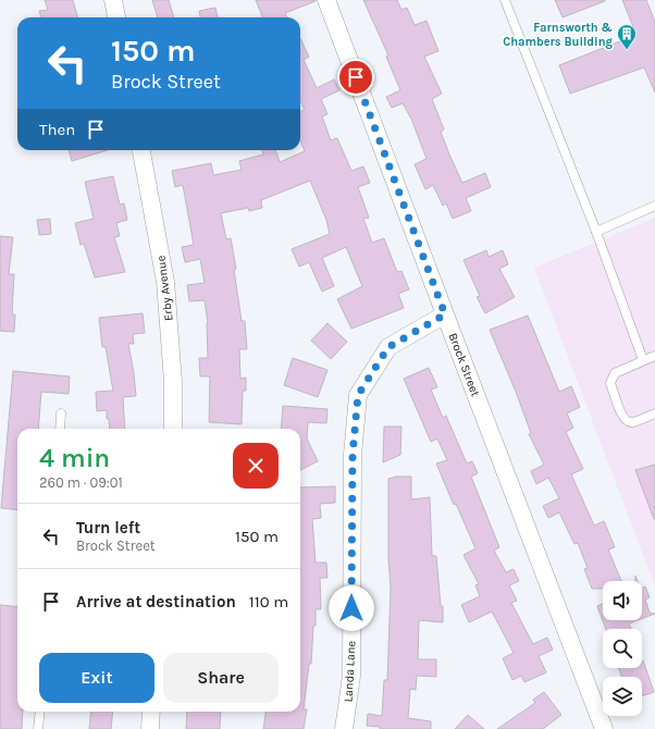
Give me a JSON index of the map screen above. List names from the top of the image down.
{
  "streets": {
    "street": ["Erby Avenue", "Brock Street", "Landa Lane"]
  },
  "crossings": [
    ["Brock Street", "Landa Lane"]
  ],
  "places": {
    "building": ["Farnsworth & Chambers Building"]
  },
  "page": {
    "turn": ["150 m", "Brock Street"],
    "then": "Then",
    "heading": ["4 min", "260 m · 09:01"],
    "list": [
      {
        "name": "Turn left",
        "note": "Brock Street",
        "value": "150 m"
      },
      {
        "name": "Arrive at destination",
        "value": "110 m"
      }
    ],
    "buttons": ["Exit", "Share"]
  }
}
